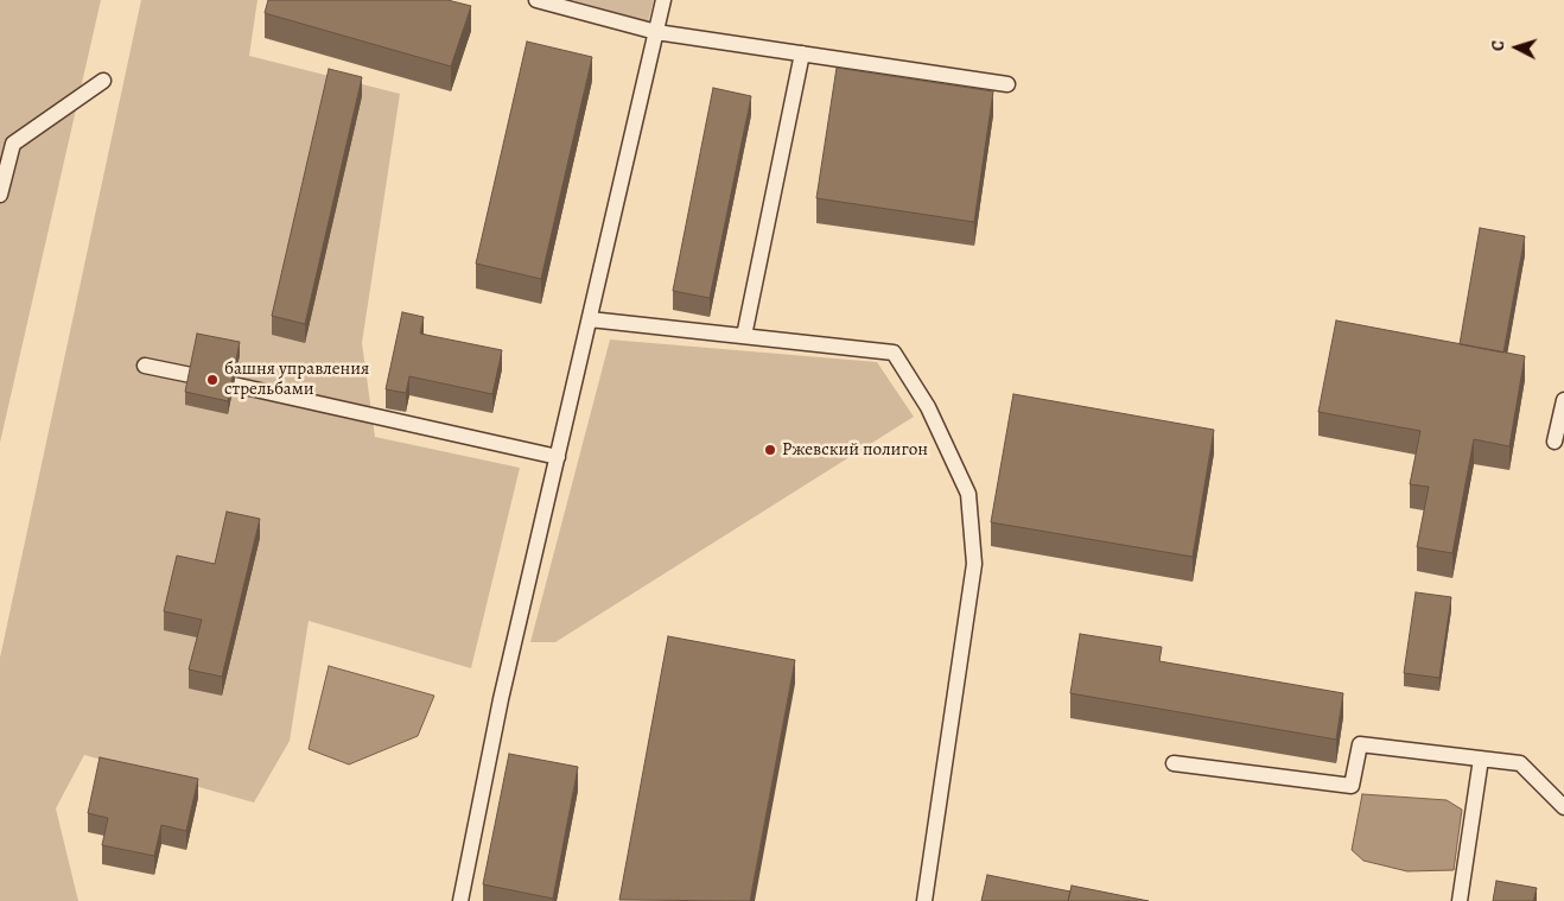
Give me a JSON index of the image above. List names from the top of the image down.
{
  "places": ["башня управления стрельбами", "Ржевский полигон"],
  "north": "left"
}
